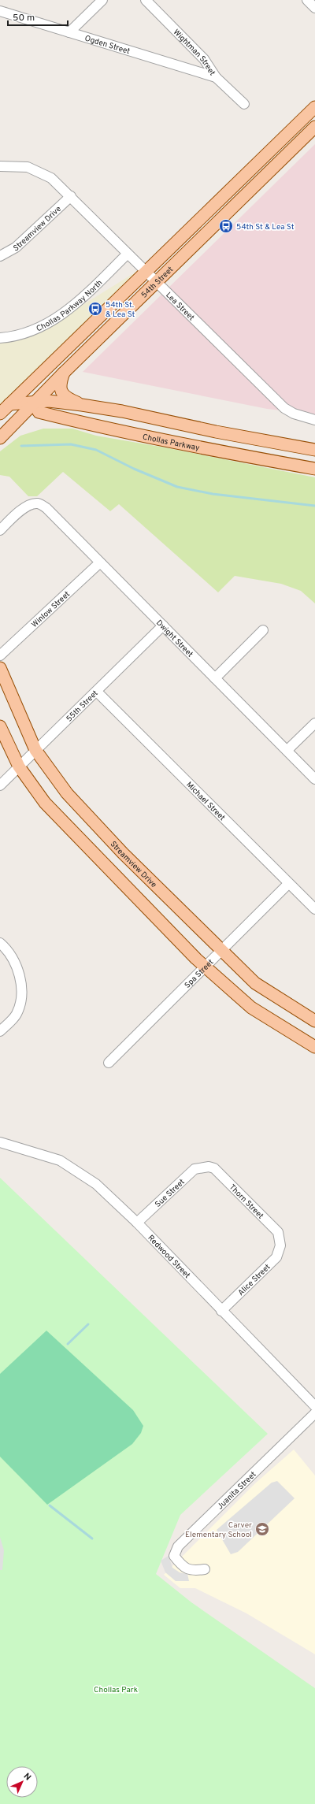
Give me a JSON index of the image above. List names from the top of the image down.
{
  "streets": {
    "main road": ["Streamview Drive", "54th Street", "Chollas Parkway"],
    "street": [
      "Ogden Street",
      "Wightman Street",
      "Chollas Parkway North",
      "Lea Street",
      "Winlow Street",
      "Dwight Street",
      "55th Street",
      "Michael Street",
      "Spa Street",
      "Sue Street",
      "Thorn Street",
      "Redwood Street",
      "Alice Street",
      "Juanita Street"
    ]
  },
  "crossings": [
    ["Ogden Street", "Wightman Street"],
    ["Streamview Drive", "Lea Street"],
    ["Streamview Drive", "55th Street"],
    ["Streamview Drive", "Spa Street"],
    ["54th Street", "Lea Street"],
    ["54th Street", "Chollas Parkway"],
    ["Chollas Parkway North", "Lea Street"],
    ["Winlow Street", "Dwight Street"],
    ["Dwight Street", "55th Street"],
    ["55th Street", "Michael Street"],
    ["Michael Street", "Spa Street"],
    ["Sue Street", "Thorn Street"],
    ["Sue Street", "Redwood Street"],
    ["Thorn Street", "Alice Street"],
    ["Redwood Street", "Alice Street"]
  ],
  "parks": ["Chollas Park"],
  "places": {
    "bus stop": ["54th St & Lea St", "54th St. & Lea St"],
    "school or university": ["Carver Elementary School"]
  },
  "scale_bar": "50 m",
  "north": "top right"
}
